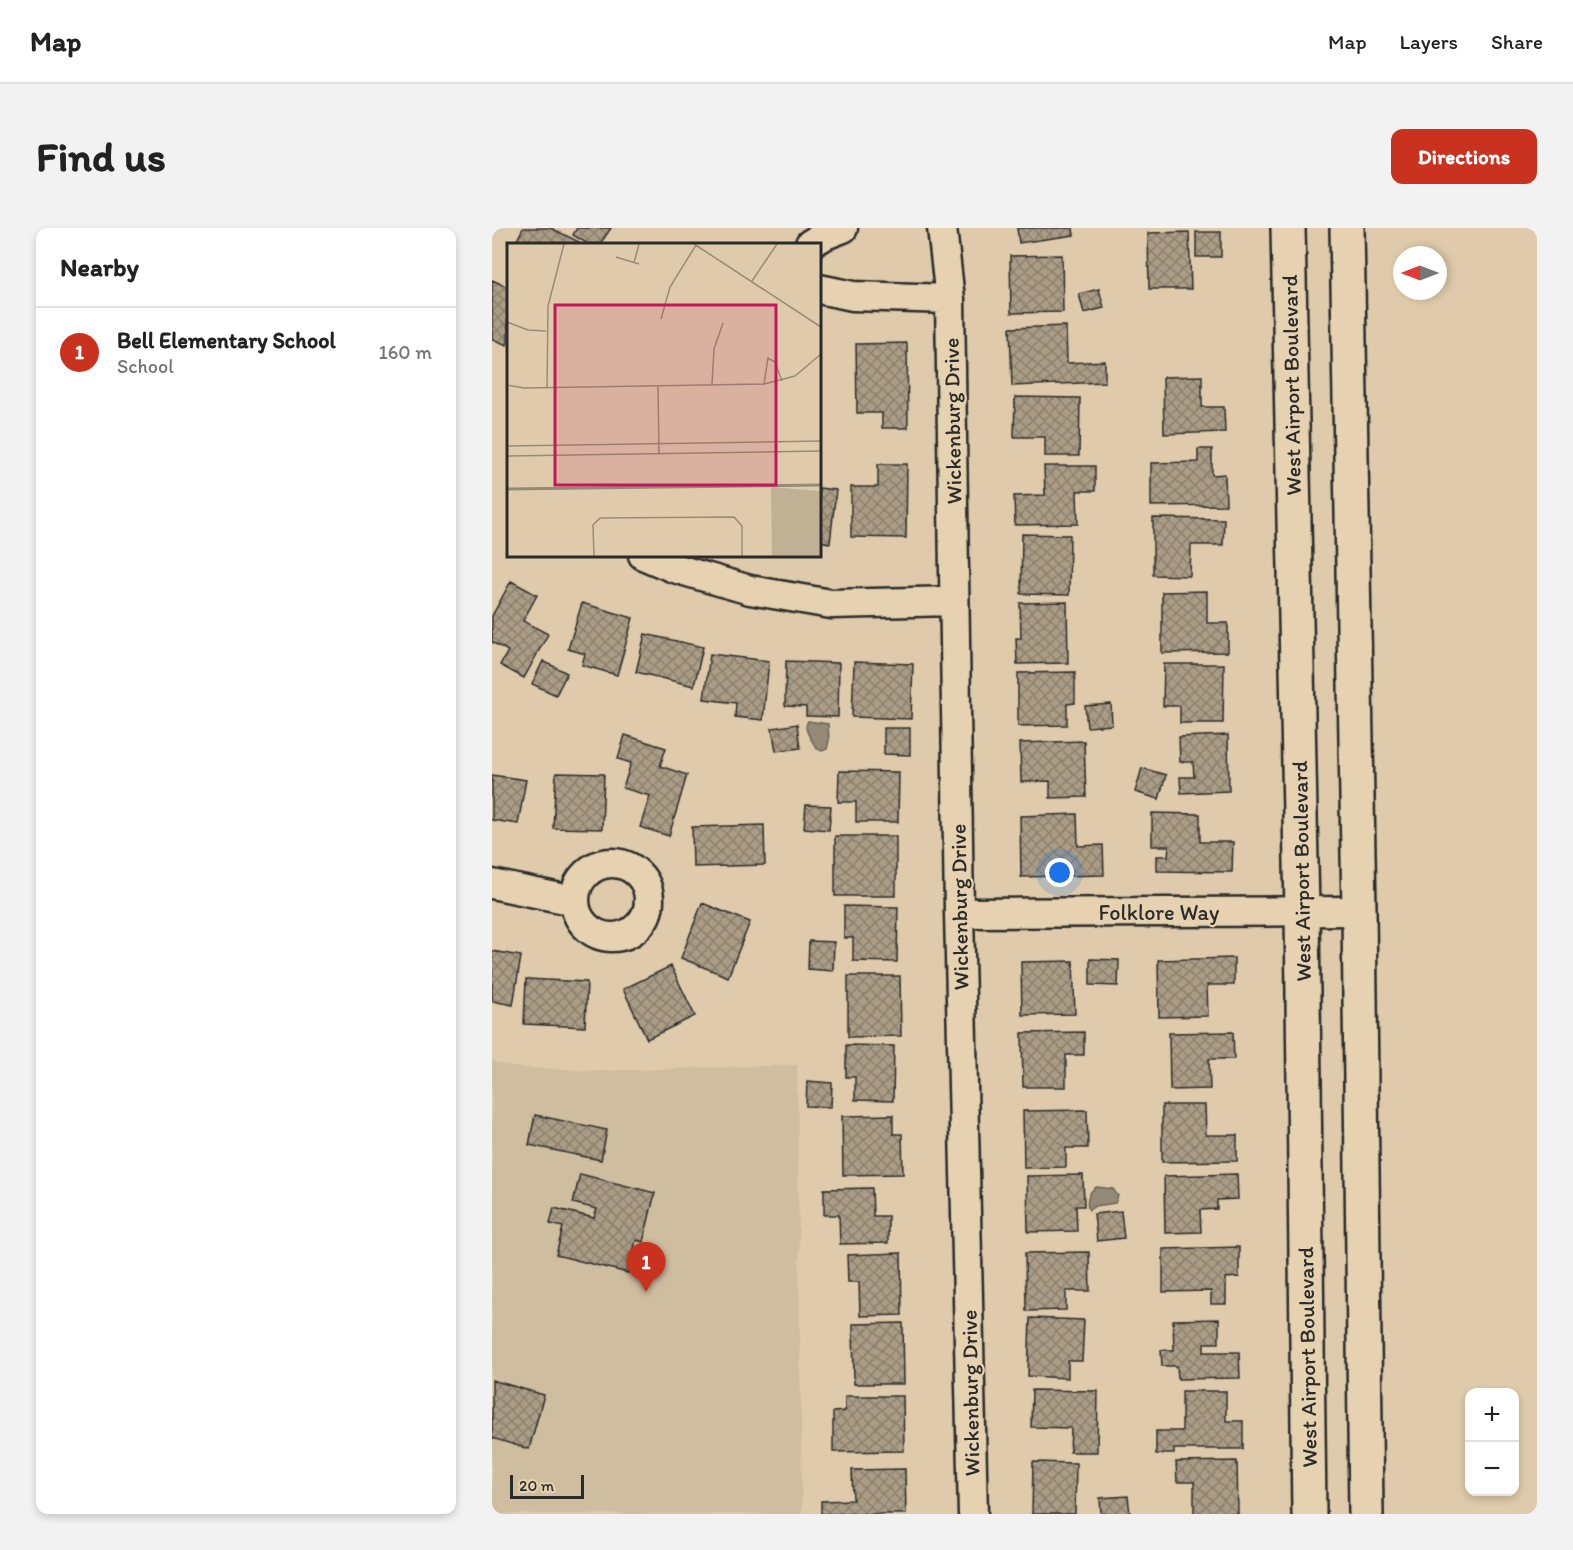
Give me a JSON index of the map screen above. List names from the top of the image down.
{
  "streets": {
    "main road": ["West Airport Boulevard"],
    "street": ["Wickenburg Drive", "Folklore Way"]
  },
  "crossings": [
    ["West Airport Boulevard", "Folklore Way"],
    ["Wickenburg Drive", "Folklore Way"]
  ],
  "scale_bar": "20 m",
  "north": "left",
  "page": {
    "header": "Map",
    "nav": ["Map", "Layers", "Share"],
    "buttons": "Directions",
    "title": "Find us",
    "heading": "Nearby",
    "list": [
      {
        "mark": "1",
        "name": "Bell Elementary School",
        "note": "School",
        "value": "160 m"
      }
    ],
    "pins": "1",
    "map_buttons": ["+", "−"],
    "scale": "20 m"
  }
}
